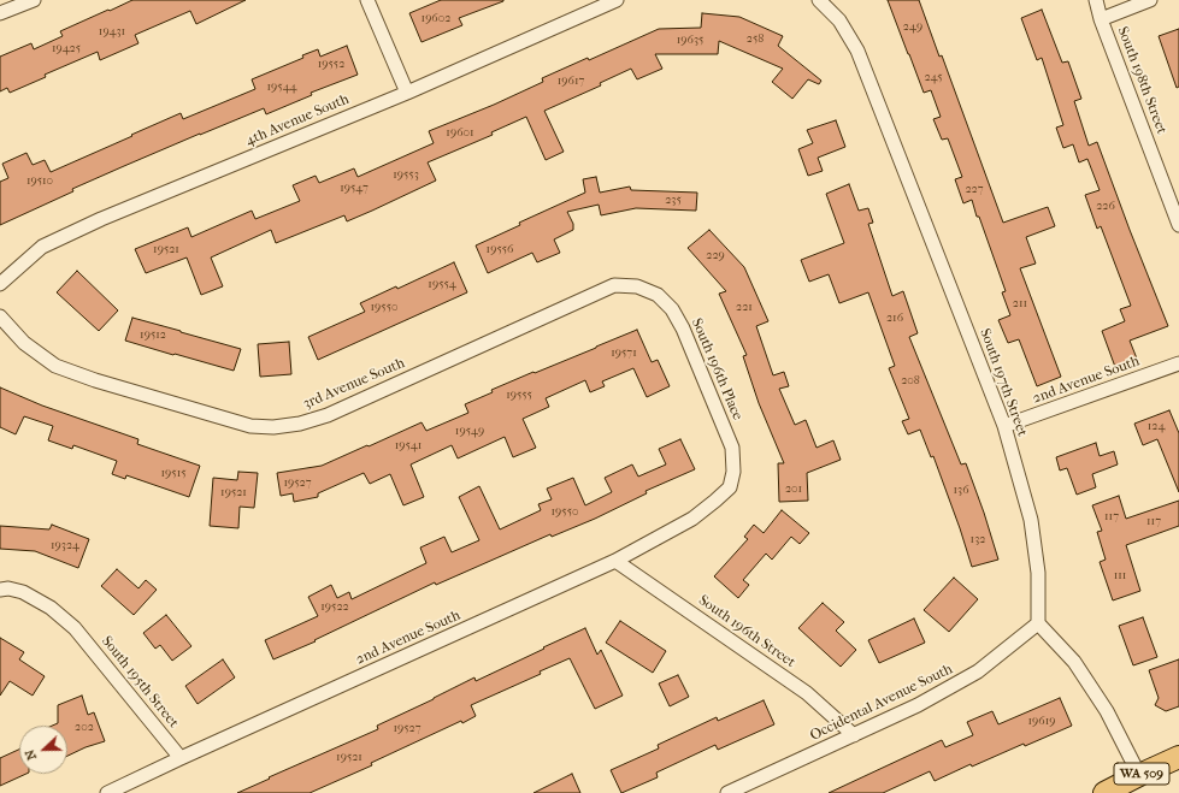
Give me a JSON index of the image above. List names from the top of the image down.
{
  "streets": {
    "main road": ["WA 509"],
    "street": [
      "South 198th Street",
      "4th Avenue South",
      "South 196th Place",
      "2nd Avenue South",
      "South 197th Street",
      "3rd Avenue South",
      "South 196th Street",
      "South 195th Street",
      "Occidental Avenue South"
    ]
  },
  "crossings": [
    ["South 196th Place", "2nd Avenue South"],
    ["South 196th Place", "3rd Avenue South"],
    ["2nd Avenue South", "South 197th Street"],
    ["2nd Avenue South", "South 196th Street"],
    ["2nd Avenue South", "South 195th Street"],
    ["South 197th Street", "Occidental Avenue South"],
    ["South 196th Street", "Occidental Avenue South"]
  ],
  "house_numbers": [
    "19602",
    "249",
    "19431",
    "258",
    "19635",
    "19425",
    "19552",
    "245",
    "19617",
    "19544",
    "19601",
    "19553",
    "19510",
    "19547",
    "227",
    "235",
    "226",
    "19521",
    "19556",
    "229",
    "19554",
    "211",
    "19550",
    "221",
    "216",
    "19512",
    "19571",
    "208",
    "19555",
    "124",
    "19549",
    "19541",
    "19515",
    "19527",
    "201",
    "136",
    "19521",
    "19550",
    "117",
    "117",
    "132",
    "19324",
    "111",
    "19522",
    "19619",
    "202",
    "19527",
    "19521"
  ],
  "north": "left"
}
